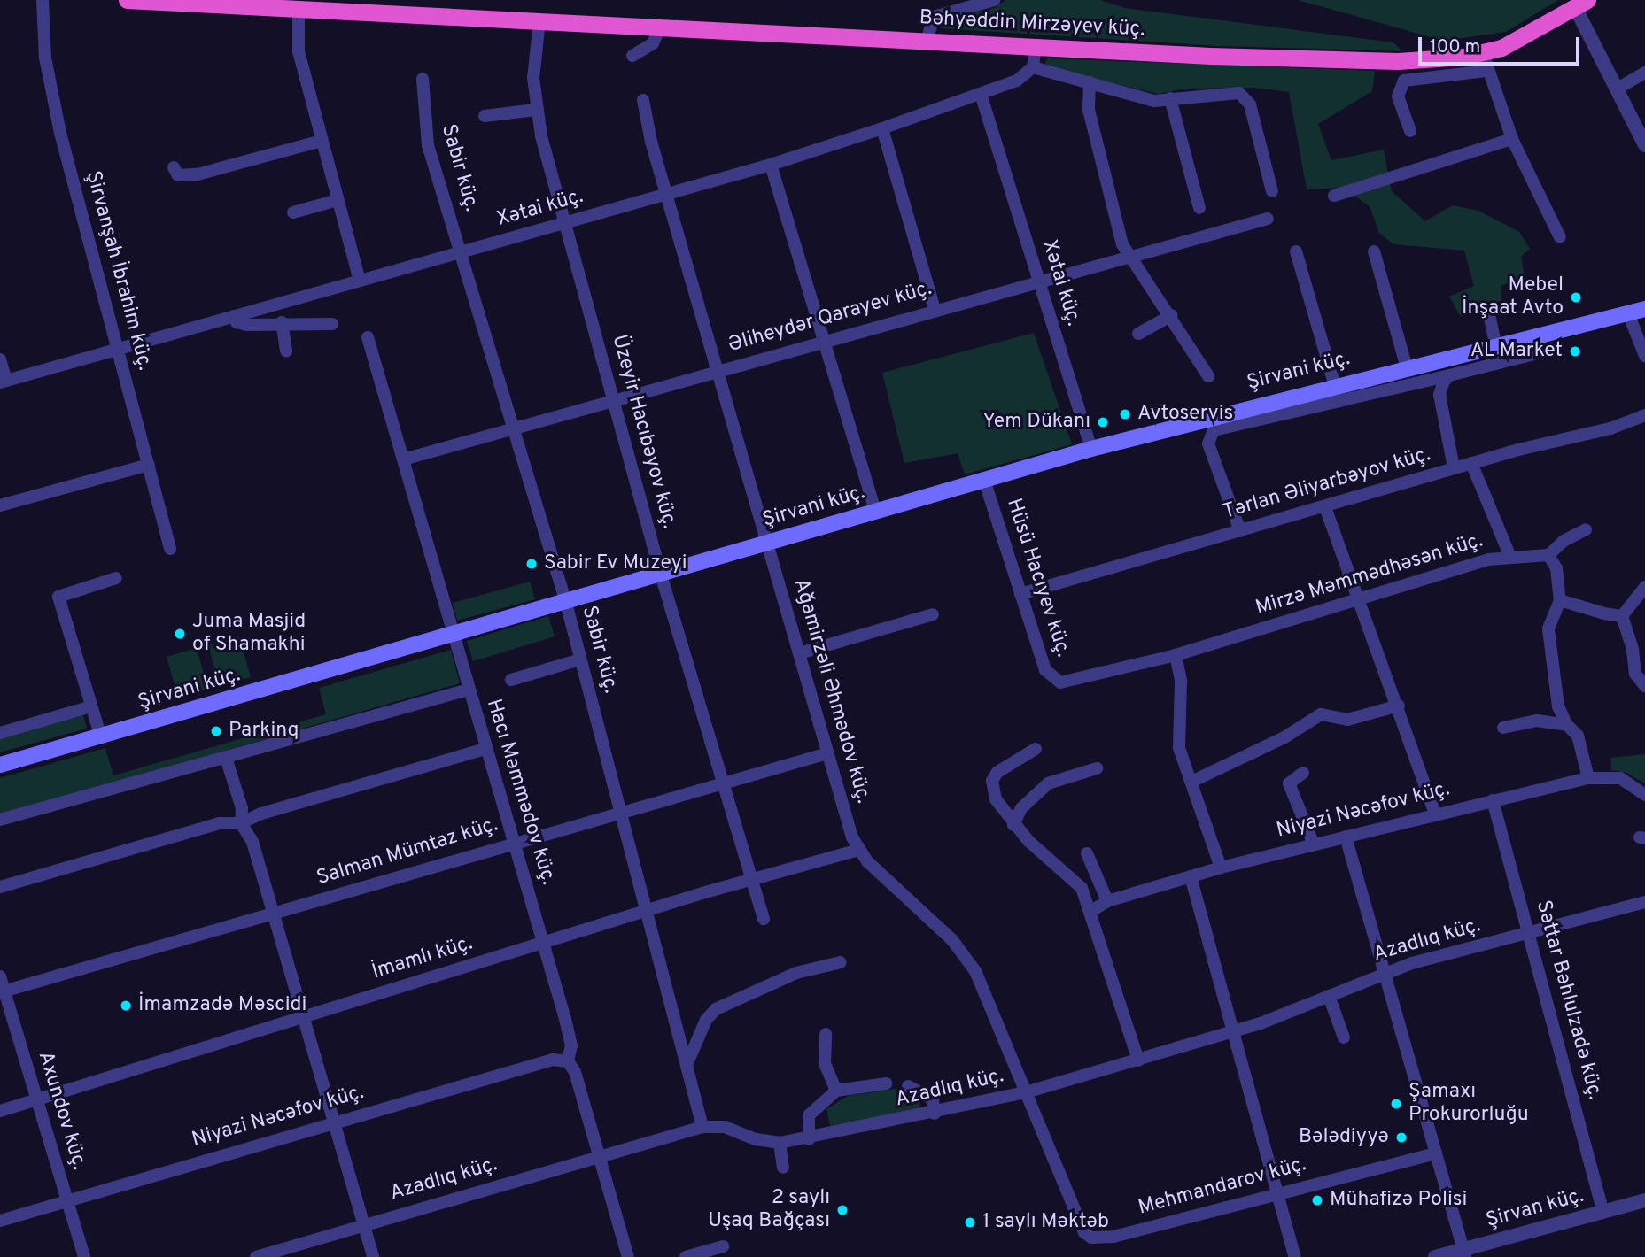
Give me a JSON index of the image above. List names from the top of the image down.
{
  "streets": {
    "highway": ["Bəhyəddin Mirzəyev küç."],
    "main road": ["Şirvani küç."],
    "street": [
      "Sabir küç.",
      "Xətai küç.",
      "Şirvanşah İbrahim küç.",
      "Əliheydər Qarayev küç.",
      "Üzeyir Hacıbəyov küç.",
      "Tərlan Əliyarbəyov küç.",
      "Mirzə Məmmədhəsən küç.",
      "Hüsü Hacıyev küç.",
      "Ağamirzəli Əhmədov küç.",
      "Hacı Məmmədov küç.",
      "Niyazi Nəcəfov küç.",
      "Salman Mümtaz küç.",
      "Azadlıq küç.",
      "İmamlı küç.",
      "Səttar Bəhlulzadə küç.",
      "Axundov küç.",
      "Mehmandarov küç.",
      "Şirvan küç."
    ]
  },
  "crossings": [
    ["Bəhyəddin Mirzəyev küç.", "Üzeyir Hacıbəyov küç."],
    ["Sabir küç.", "Xətai küç."],
    ["Sabir küç.", "Əliheydər Qarayev küç."],
    ["Sabir küç.", "Şirvani küç."],
    ["Sabir küç.", "Salman Mümtaz küç."],
    ["Sabir küç.", "Azadlıq küç."],
    ["Sabir küç.", "İmamlı küç."],
    ["Xətai küç.", "Şirvanşah İbrahim küç."],
    ["Xətai küç.", "Əliheydər Qarayev küç."],
    ["Xətai küç.", "Şirvani küç."],
    ["Xətai küç.", "Üzeyir Hacıbəyov küç."],
    ["Xətai küç.", "Ağamirzəli Əhmədov küç."],
    ["Əliheydər Qarayev küç.", "Üzeyir Hacıbəyov küç."],
    ["Əliheydər Qarayev küç.", "Ağamirzəli Əhmədov küç."],
    ["Əliheydər Qarayev küç.", "Hacı Məmmədov küç."],
    ["Şirvani küç.", "Üzeyir Hacıbəyov küç."],
    ["Şirvani küç.", "Hüsü Hacıyev küç."],
    ["Şirvani küç.", "Ağamirzəli Əhmədov küç."],
    ["Şirvani küç.", "Hacı Məmmədov küç."],
    ["Üzeyir Hacıbəyov küç.", "Salman Mümtaz küç."],
    ["Üzeyir Hacıbəyov küç.", "İmamlı küç."],
    ["Tərlan Əliyarbəyov küç.", "Hüsü Hacıyev küç."],
    ["Mirzə Məmmədhəsən küç.", "Hüsü Hacıyev küç."],
    ["Ağamirzəli Əhmədov küç.", "Salman Mümtaz küç."],
    ["Ağamirzəli Əhmədov küç.", "Azadlıq küç."],
    ["Ağamirzəli Əhmədov küç.", "İmamlı küç."],
    ["Ağamirzəli Əhmədov küç.", "Mehmandarov küç."],
    ["Hacı Məmmədov küç.", "Niyazi Nəcəfov küç."],
    ["Hacı Məmmədov küç.", "Salman Mümtaz küç."],
    ["Hacı Məmmədov küç.", "Azadlıq küç."],
    ["Hacı Məmmədov küç.", "İmamlı küç."],
    ["Niyazi Nəcəfov küç.", "Səttar Bəhlulzadə küç."],
    ["Niyazi Nəcəfov küç.", "Axundov küç."],
    ["Salman Mümtaz küç.", "Axundov küç."],
    ["Azadlıq küç.", "Səttar Bəhlulzadə küç."],
    ["İmamlı küç.", "Axundov küç."],
    ["Səttar Bəhlulzadə küç.", "Şirvan küç."]
  ],
  "places": [
    "Mebel İnşaat Avto",
    "AL Market",
    "Avtoservis",
    "Yem Dükanı",
    "Sabir Ev Muzeyi",
    "Juma Masjid of Shamakhi",
    "Parkinq",
    "İmamzadə Məscidi",
    "Şamaxı Prokurorluğu",
    "Bələdiyyə",
    "Mühafizə Polisi",
    "2 saylı Uşaq Bağçası",
    "1 saylı Məktəb"
  ],
  "scale_bar": "100 m"
}
